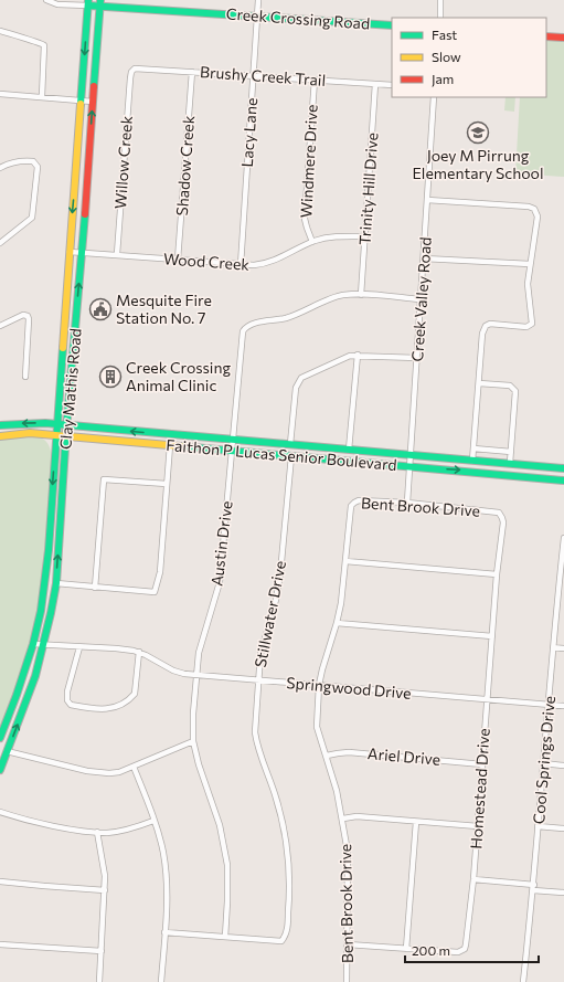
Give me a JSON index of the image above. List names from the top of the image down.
{
  "streets": {
    "main road": ["Creek Crossing Road", "Clay Mathis Road", "Faithon P Lucas Senior Boulevard"],
    "street": [
      "Brushy Creek Trail",
      "Lacy Lane",
      "Windmere Drive",
      "Willow Creek",
      "Shadow Creek",
      "Trinity Hill Drive",
      "Wood Creek",
      "Creek Valley Road",
      "Bent Brook Drive",
      "Austin Drive",
      "Stillwater Drive",
      "Springwood Drive",
      "Ariel Drive",
      "Cool Springs Drive",
      "Homestead Drive"
    ]
  },
  "crossings": [
    ["Creek Crossing Road", "Lacy Lane"],
    ["Creek Crossing Road", "Clay Mathis Road"],
    ["Brushy Creek Trail", "Lacy Lane"],
    ["Brushy Creek Trail", "Windmere Drive"],
    ["Brushy Creek Trail", "Willow Creek"],
    ["Brushy Creek Trail", "Shadow Creek"],
    ["Brushy Creek Trail", "Trinity Hill Drive"],
    ["Lacy Lane", "Wood Creek"],
    ["Windmere Drive", "Wood Creek"],
    ["Willow Creek", "Wood Creek"],
    ["Shadow Creek", "Wood Creek"],
    ["Trinity Hill Drive", "Wood Creek"],
    ["Trinity Hill Drive", "Austin Drive"],
    ["Wood Creek", "Clay Mathis Road"],
    ["Creek Valley Road", "Faithon P Lucas Senior Boulevard"],
    ["Creek Valley Road", "Bent Brook Drive"],
    ["Creek Valley Road", "Austin Drive"],
    ["Clay Mathis Road", "Faithon P Lucas Senior Boulevard"],
    ["Clay Mathis Road", "Springwood Drive"],
    ["Faithon P Lucas Senior Boulevard", "Austin Drive"],
    ["Faithon P Lucas Senior Boulevard", "Stillwater Drive"],
    ["Bent Brook Drive", "Springwood Drive"],
    ["Bent Brook Drive", "Ariel Drive"],
    ["Bent Brook Drive", "Homestead Drive"],
    ["Austin Drive", "Stillwater Drive"],
    ["Austin Drive", "Springwood Drive"],
    ["Stillwater Drive", "Springwood Drive"],
    ["Springwood Drive", "Cool Springs Drive"],
    ["Springwood Drive", "Homestead Drive"],
    ["Ariel Drive", "Homestead Drive"]
  ],
  "places": {
    "school or university": ["Joey M Pirrung Elementary School"],
    "public building": ["Mesquite Fire Station No. 7"],
    "building": ["Creek Crossing Animal Clinic"]
  },
  "legend": ["Fast", "Slow", "Jam"],
  "scale_bar": "200 m"
}
